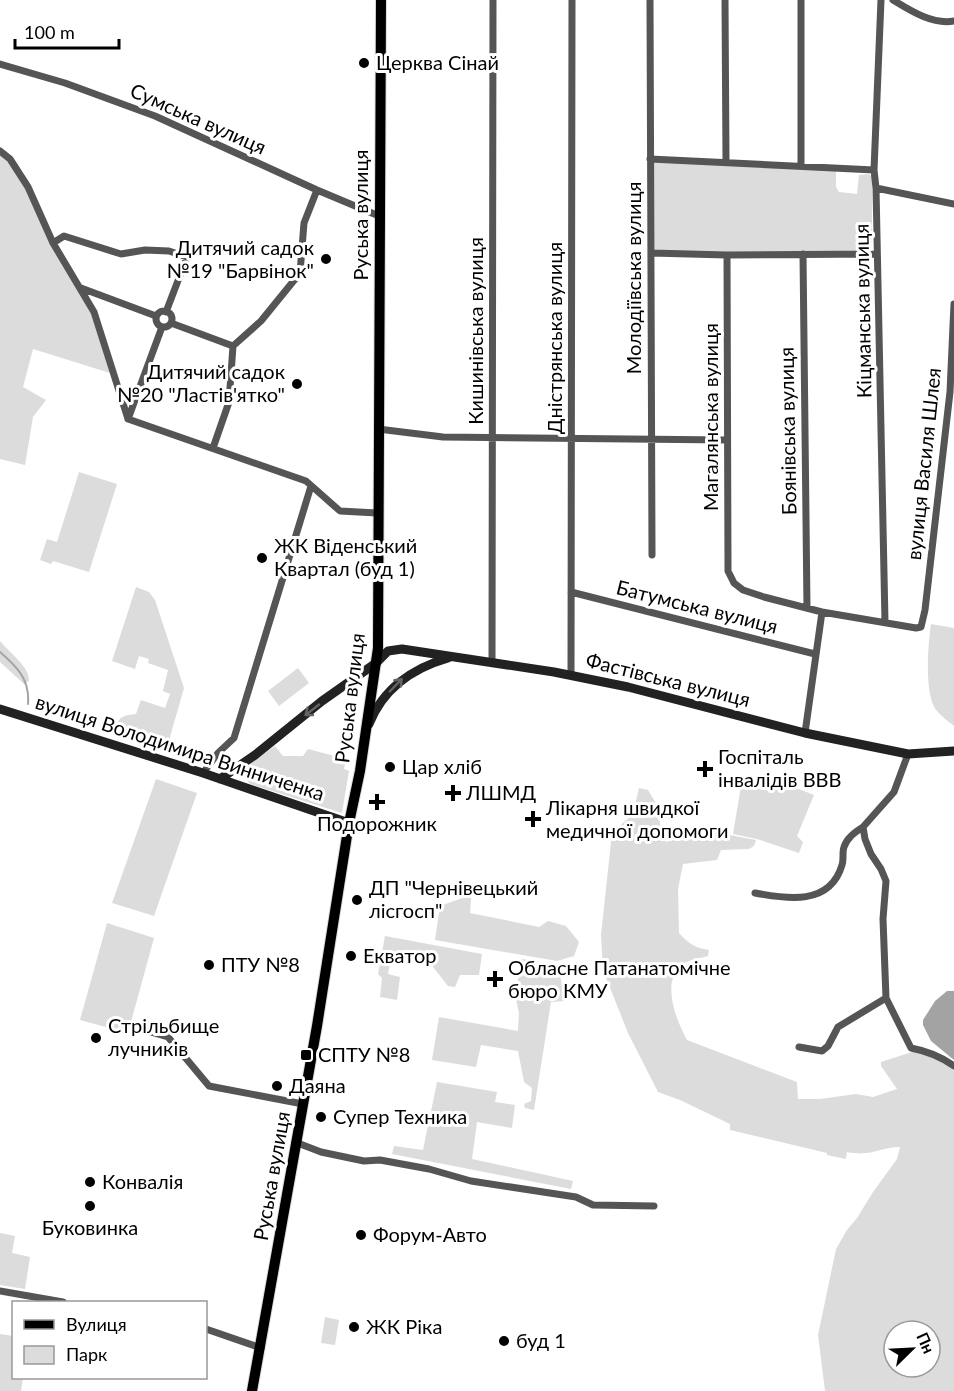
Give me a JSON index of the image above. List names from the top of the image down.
{
  "streets": {
    "main road": ["Руська вулиця", "Фастівська вулиця", "вулиця Володимира Винниченка"],
    "street": [
      "Сумська вулиця",
      "Молодіївська вулиця",
      "Кіцманська вулиця",
      "Кишинівська вулиця",
      "Дністрянська вулиця",
      "Магалянська вулиця",
      "Боянівська вулиця",
      "вулиця Василя Шлея",
      "Батумська вулиця"
    ]
  },
  "crossings": [
    ["Сумська вулиця", "Руська вулиця"],
    ["Руська вулиця", "Фастівська вулиця"],
    ["Руська вулиця", "вулиця Володимира Винниченка"],
    ["Кіцманська вулиця", "вулиця Василя Шлея"],
    ["Кишинівська вулиця", "Фастівська вулиця"],
    ["Дністрянська вулиця", "Батумська вулиця"],
    ["Дністрянська вулиця", "Фастівська вулиця"],
    ["Магалянська вулиця", "Боянівська вулиця"],
    ["Фастівська вулиця", "вулиця Володимира Винниченка"]
  ],
  "places": {
    "other": [
      "Церква Сінай",
      "Дитячий садок №19 \"Барвінок\"",
      "Дитячий садок №20 \"Ластів'ятко\"",
      "ЖК Віденський Квартал (буд 1)",
      "Цар хліб",
      "ДП \"Чернівецький лісгосп\"",
      "Екватор",
      "ПТУ №8",
      "Стрільбище лучників",
      "Даяна",
      "Супер Техника",
      "Конвалія",
      "Буковинка",
      "Форум-Авто",
      "ЖК Ріка",
      "буд 1"
    ],
    "health": [
      "Госпіталь інвалідів ВВВ",
      "ЛШМД",
      "Подорожник",
      "Лікарня швидкої медичної допомоги",
      "Обласне Патанатомічне бюро КМУ"
    ],
    "transit": ["СПТУ №8"]
  },
  "legend": ["Вулиця", "Парк"],
  "scale_bar": "100 m",
  "north": "top right"
}
